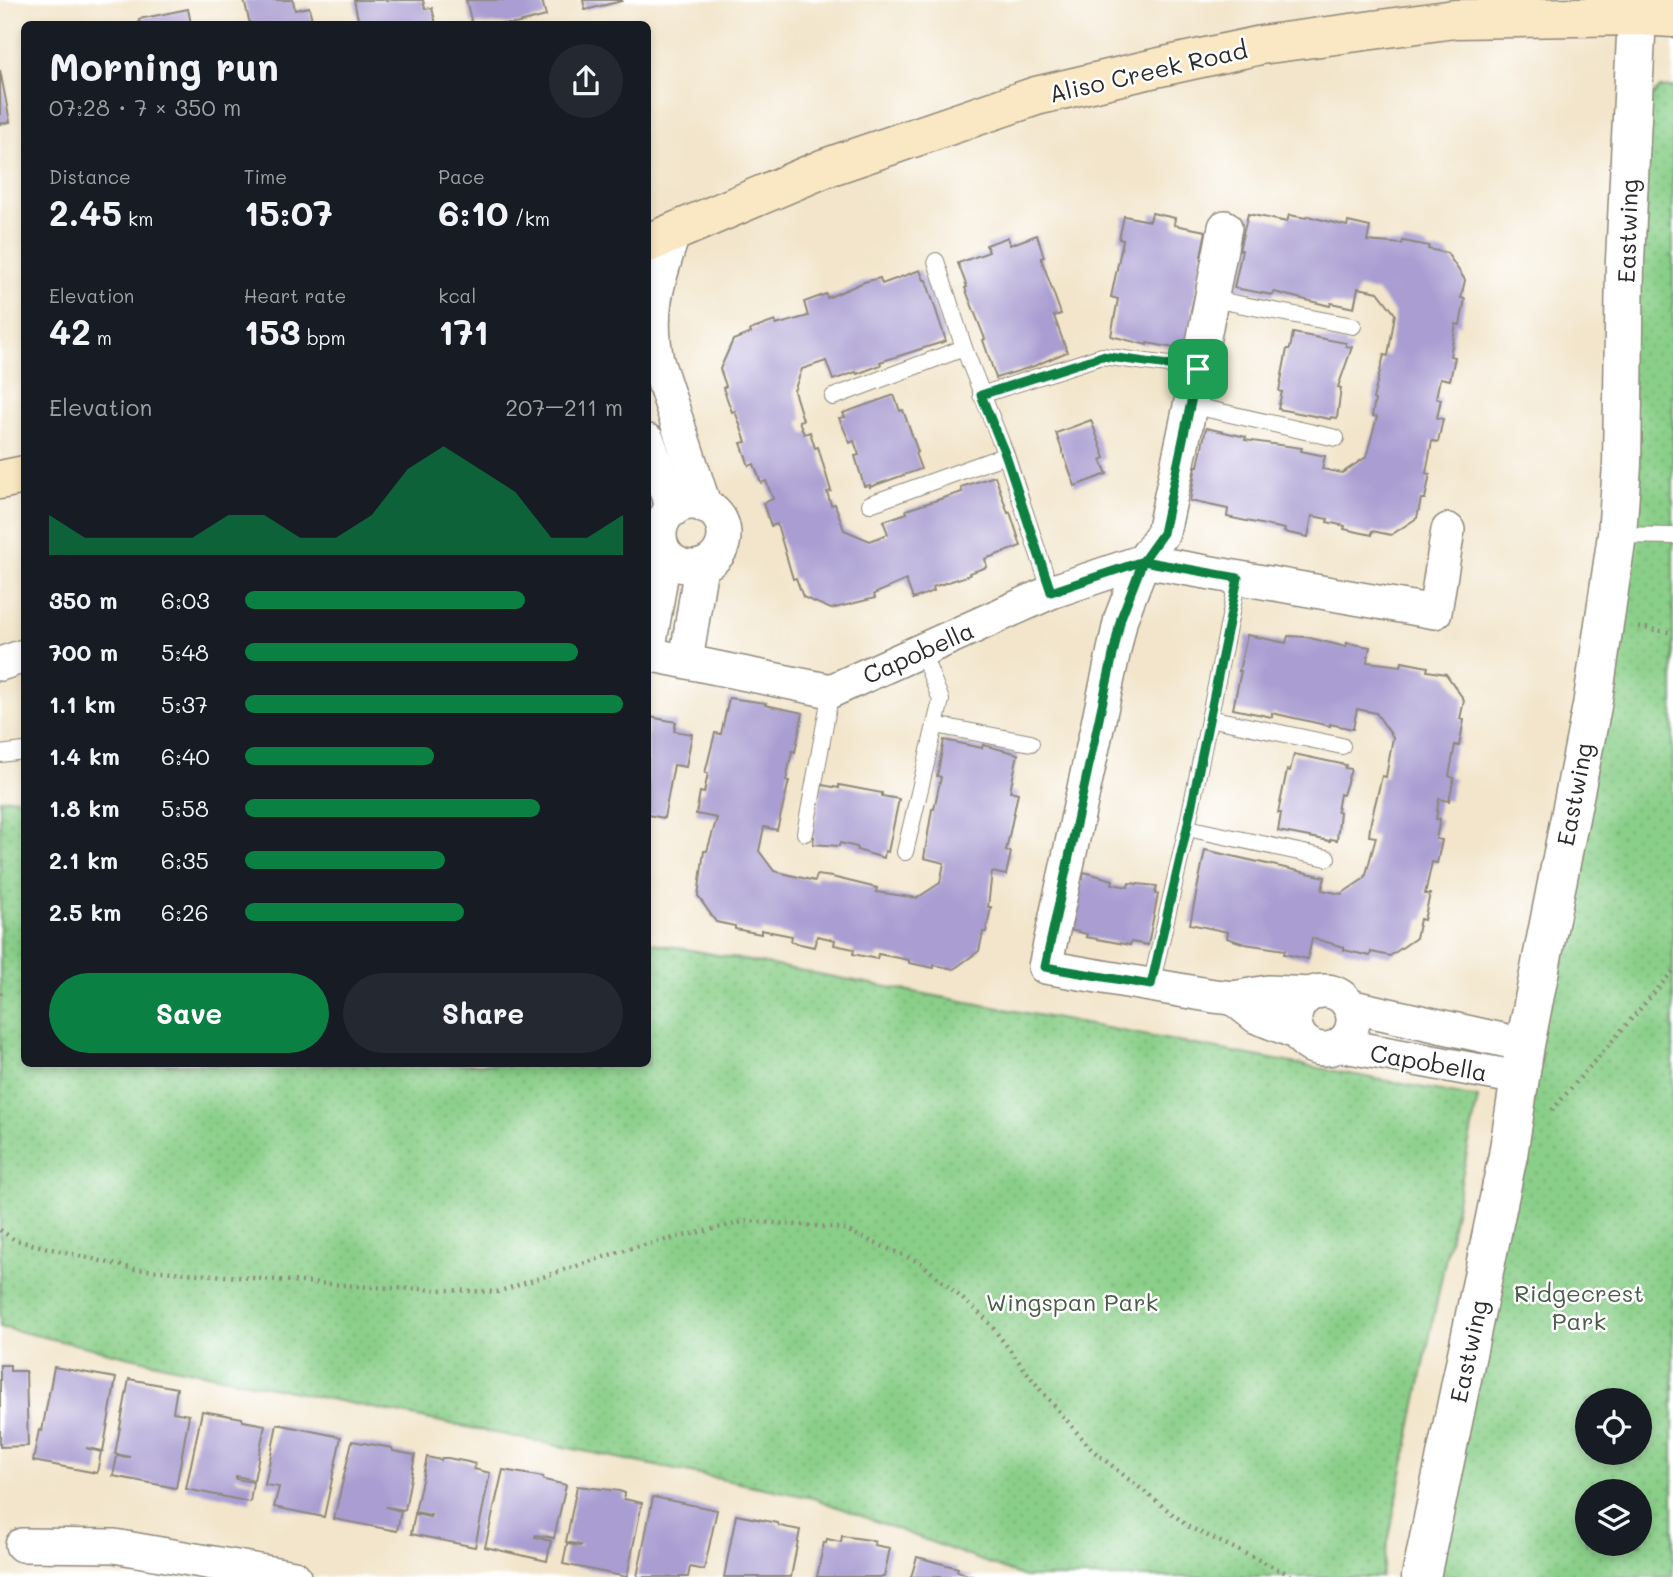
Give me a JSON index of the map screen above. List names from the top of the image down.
{
  "streets": {
    "main road": ["Aliso Creek Road"],
    "street": ["Eastwing", "Capobella"]
  },
  "crossings": [
    ["Aliso Creek Road", "Eastwing"],
    ["Eastwing", "Capobella"]
  ],
  "parks": ["Ridgecrest Park", "Wingspan Park"],
  "page": {
    "heading": ["Morning run", "07:28 · 7 × 350 m"],
    "stats": [
      ["Distance", "2.45 km"],
      ["Time", "15:07"],
      ["Pace", "6:10 /km"],
      ["Elevation", "42 m"],
      ["Heart rate", "153 bpm"],
      ["kcal", "171"]
    ],
    "chart": ["Elevation", "207–211 m"],
    "list": [
      {
        "name": "350 m",
        "note": "6:03"
      },
      {
        "name": "700 m",
        "note": "5:48"
      },
      {
        "name": "1.1 km",
        "note": "5:37"
      },
      {
        "name": "1.4 km",
        "note": "6:40"
      },
      {
        "name": "1.8 km",
        "note": "5:58"
      },
      {
        "name": "2.1 km",
        "note": "6:35"
      },
      {
        "name": "2.5 km",
        "note": "6:26"
      }
    ],
    "buttons": ["Save", "Share"]
  }
}
